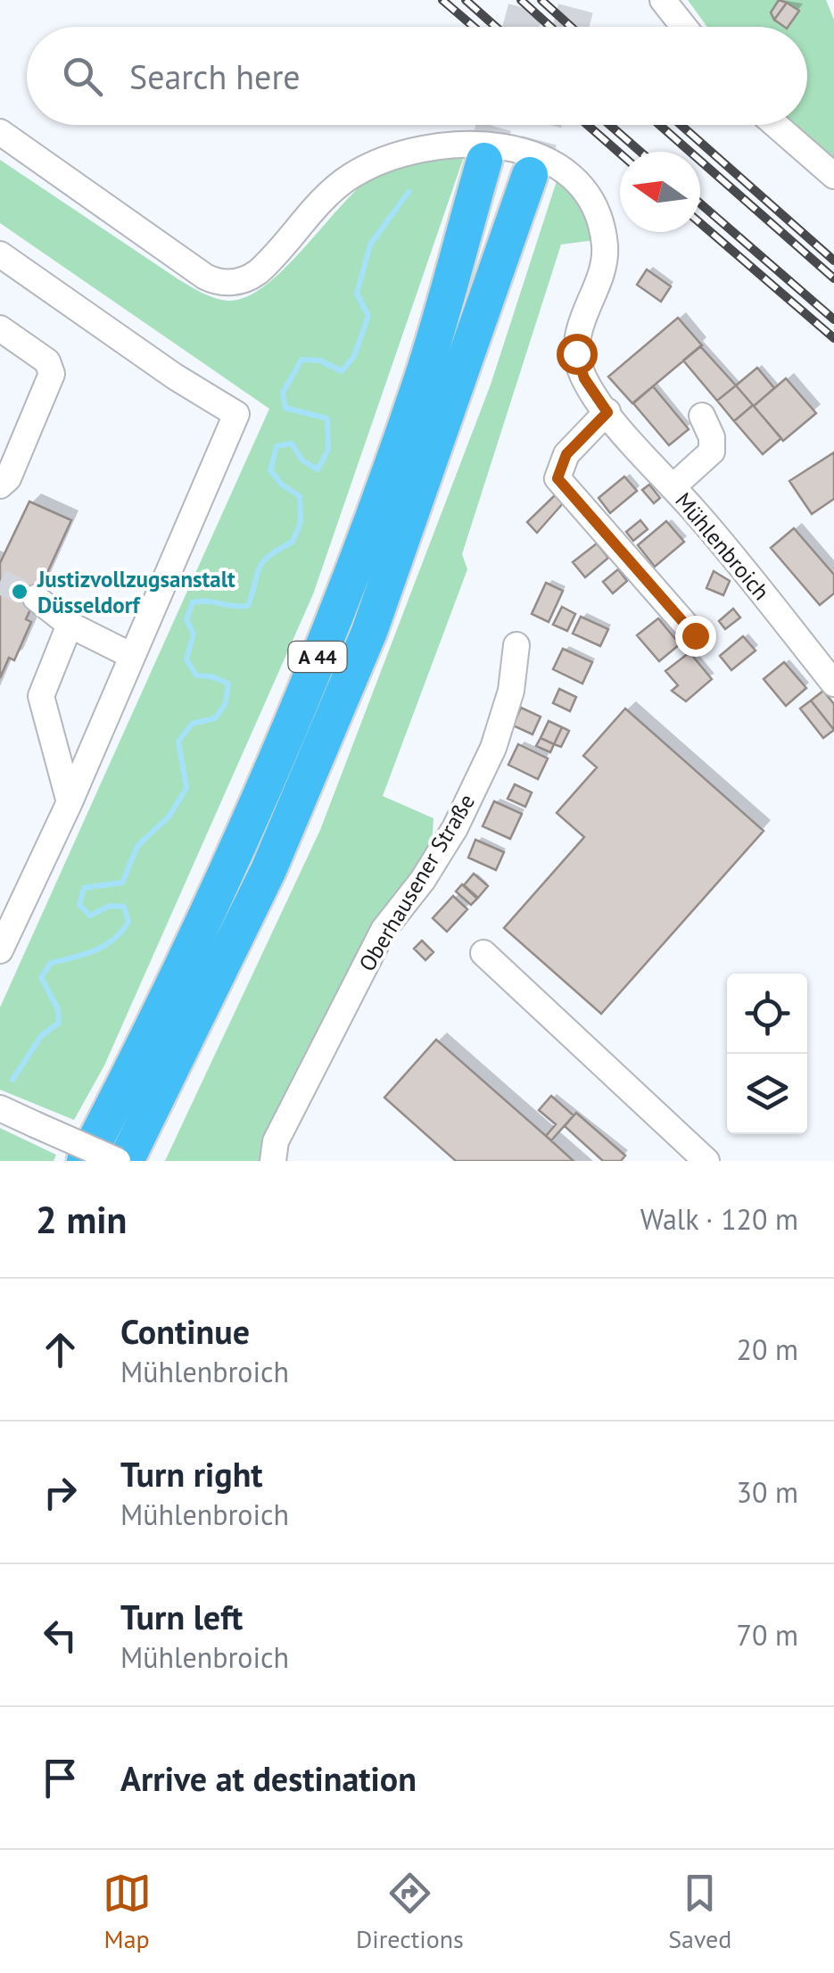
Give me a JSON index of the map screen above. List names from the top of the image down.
{
  "streets": {
    "highway": ["A 44"],
    "street": ["Mühlenbroich", "Oberhausener Straße"]
  },
  "places": ["Justizvollzugsanstalt Düsseldorf"],
  "north": "left",
  "page": {
    "search": "Search here",
    "heading": ["2 min", "Walk · 120 m"],
    "list": [
      ["Continue", "Mühlenbroich", "20 m"],
      ["Turn right", "Mühlenbroich", "30 m"],
      ["Turn left", "Mühlenbroich", "70 m"],
      "Arrive at destination"
    ],
    "nav": ["Map", "Directions", "Saved"]
  }
}
